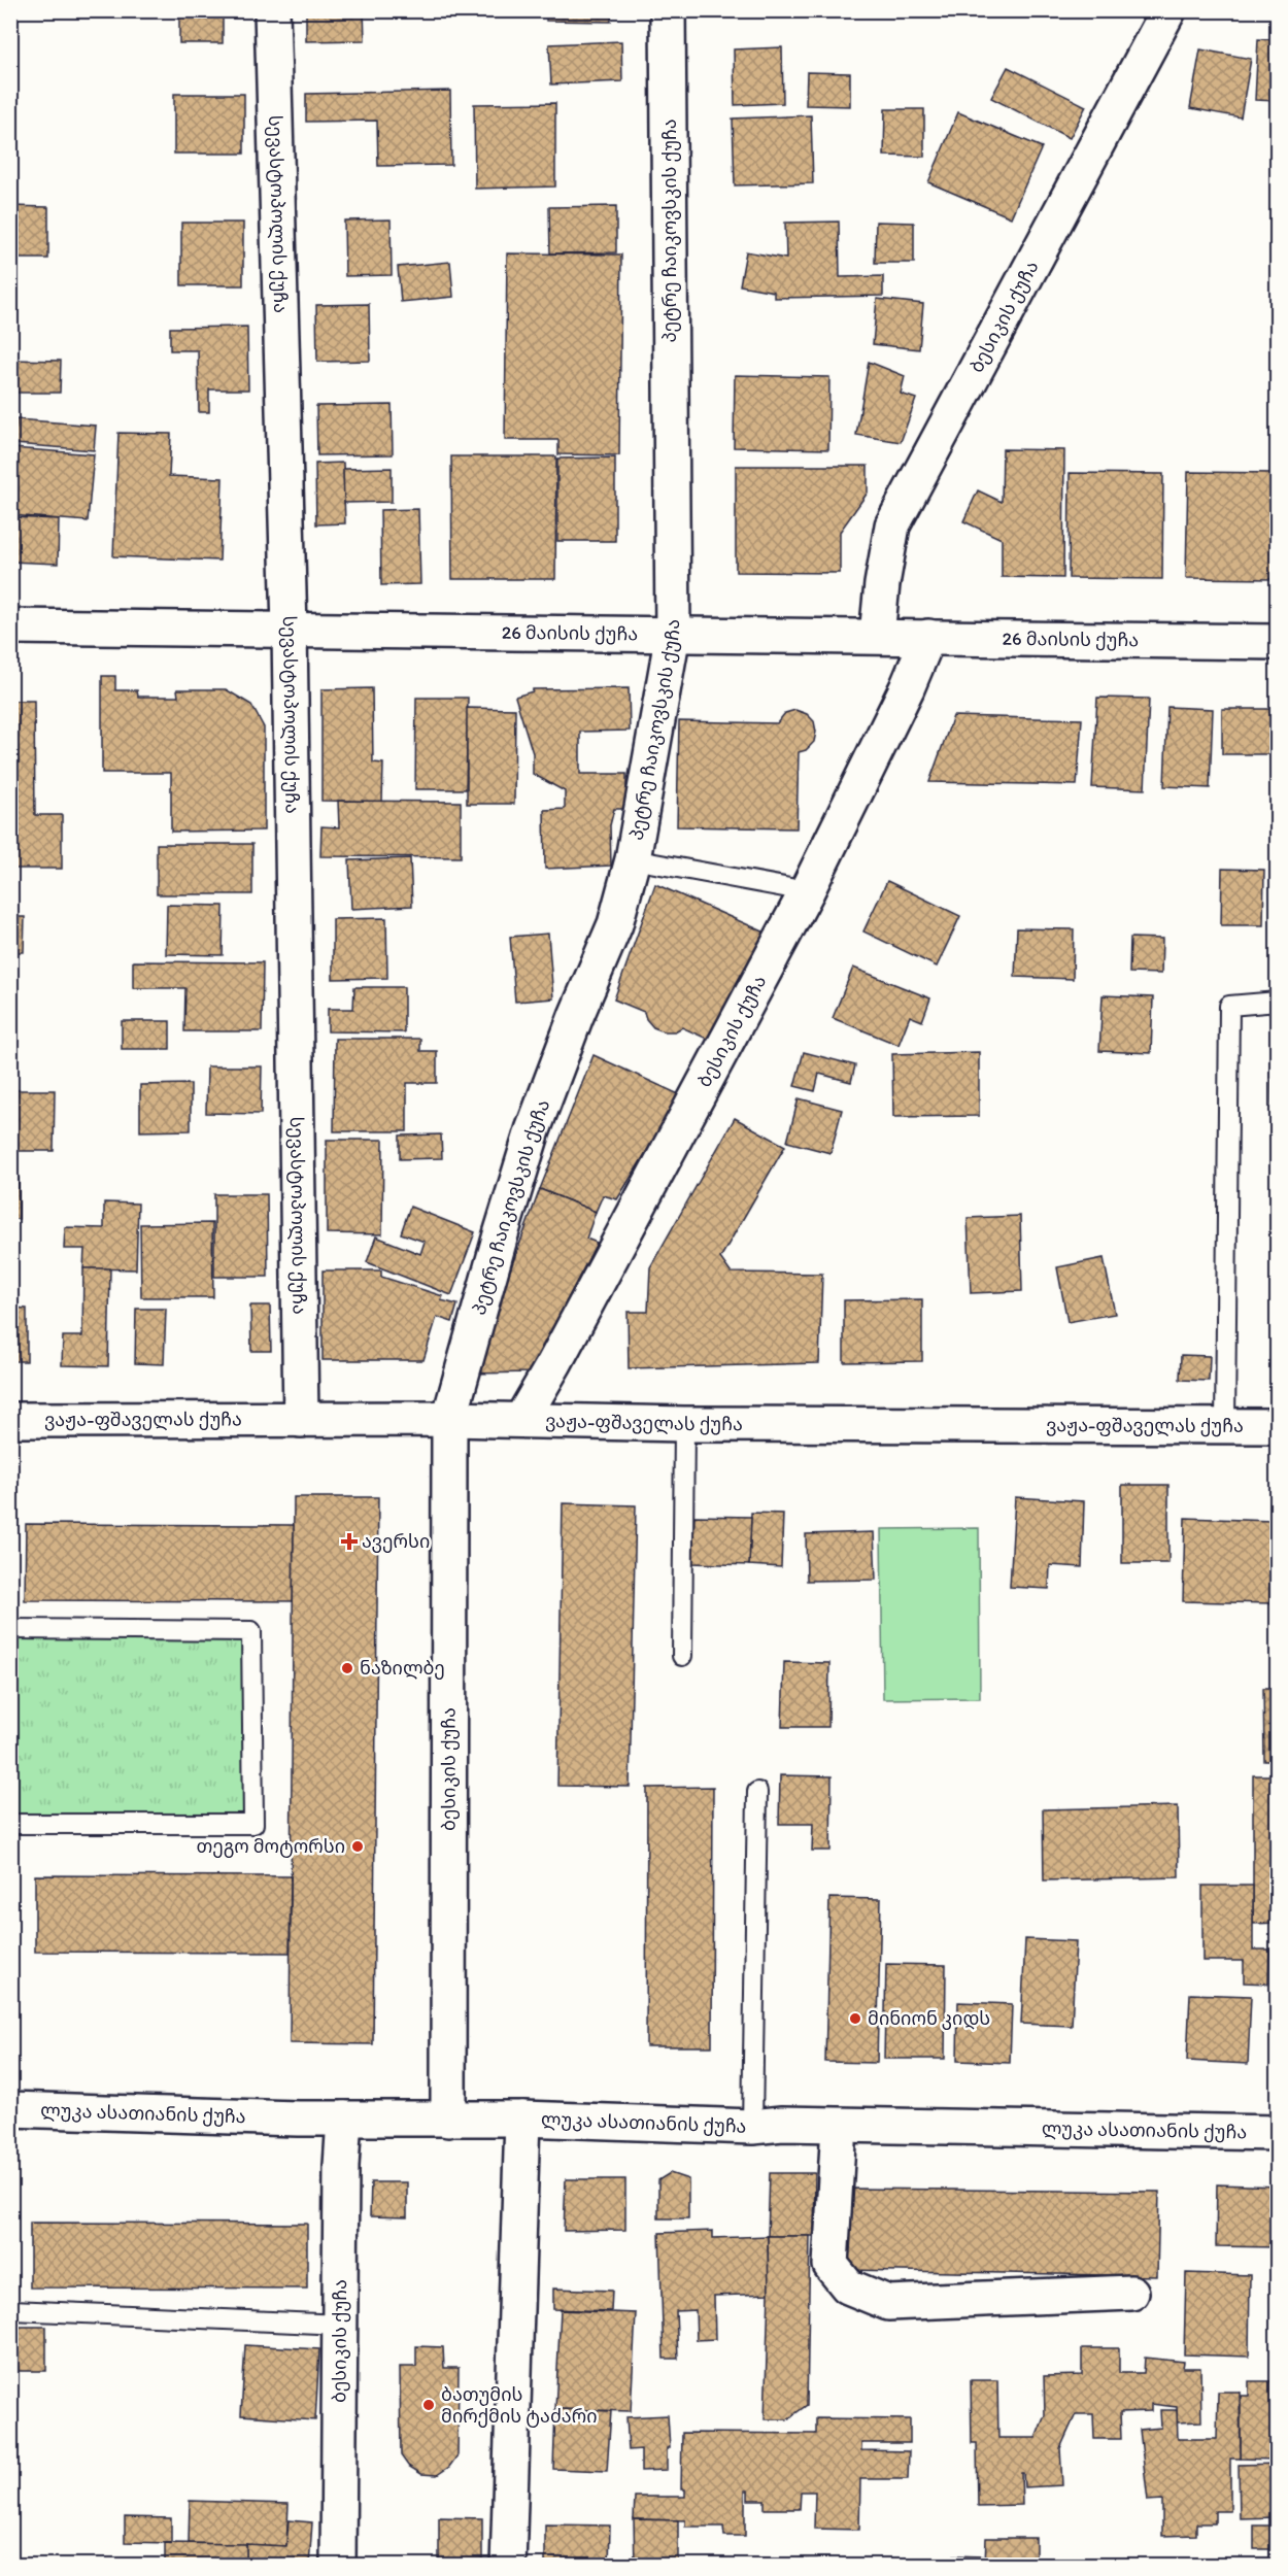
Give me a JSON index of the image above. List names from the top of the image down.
{
  "streets": {
    "street": [
      "სევასტოპოლის ქუჩა",
      "პეტრე ჩაიკოვსკის ქუჩა",
      "ბესიკის ქუჩა",
      "26 მაისის ქუჩა",
      "ვაჟა-ფშაველას ქუჩა",
      "ლუკა ასათიანის ქუჩა"
    ]
  },
  "crossings": [
    ["სევასტოპოლის ქუჩა", "26 მაისის ქუჩა"],
    ["სევასტოპოლის ქუჩა", "ვაჟა-ფშაველას ქუჩა"],
    ["პეტრე ჩაიკოვსკის ქუჩა", "ბესიკის ქუჩა"],
    ["პეტრე ჩაიკოვსკის ქუჩა", "26 მაისის ქუჩა"],
    ["პეტრე ჩაიკოვსკის ქუჩა", "ვაჟა-ფშაველას ქუჩა"],
    ["ბესიკის ქუჩა", "26 მაისის ქუჩა"],
    ["ბესიკის ქუჩა", "ვაჟა-ფშაველას ქუჩა"],
    ["ბესიკის ქუჩა", "ლუკა ასათიანის ქუჩა"]
  ],
  "places": {
    "health": ["ავერსი"],
    "other": [
      "ნაზილბე",
      "თეგო მოტორსი",
      "მინიონ კიდს",
      "ბათუმის მირქმის ტაძარი"
    ]
  }
}
